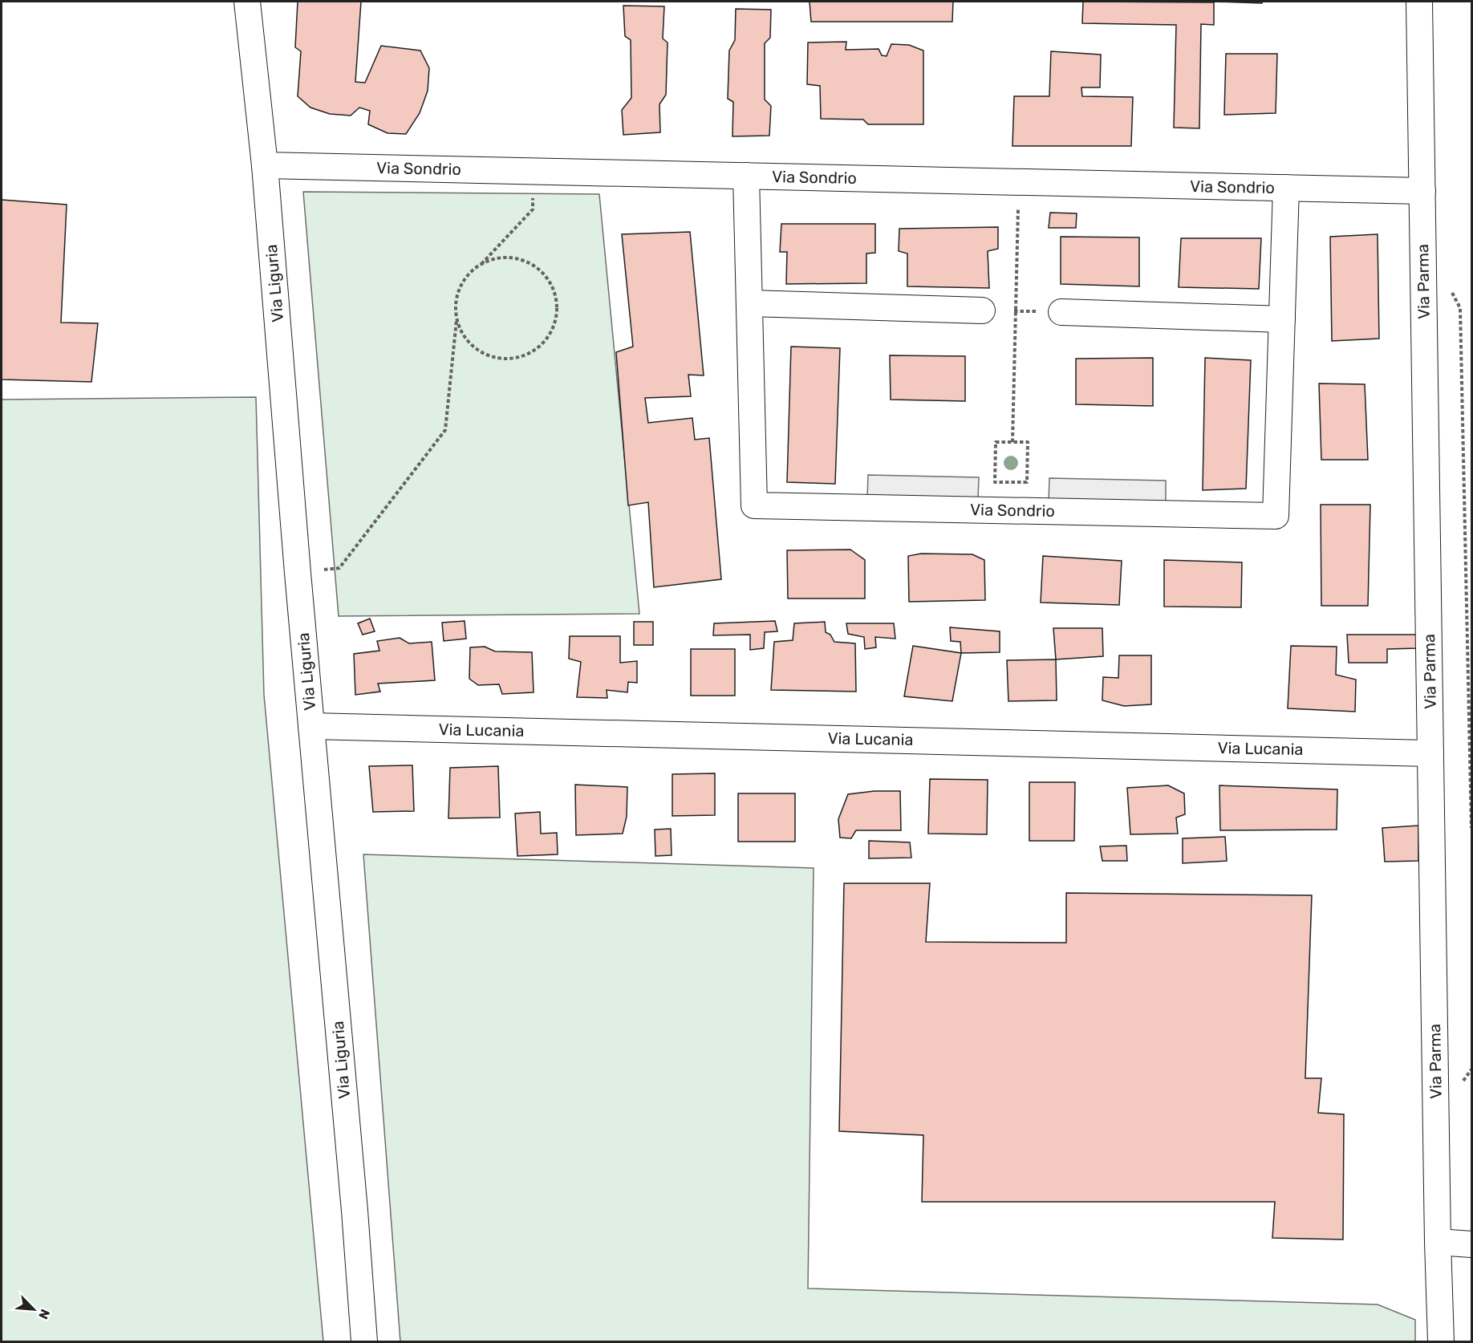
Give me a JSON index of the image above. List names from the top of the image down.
{
  "streets": {
    "street": [
      "Via Sondrio",
      "Via Parma",
      "Via Liguria",
      "Via Lucania"
    ]
  },
  "crossings": [
    ["Via Sondrio", "Via Parma"],
    ["Via Sondrio", "Via Liguria"],
    ["Via Parma", "Via Lucania"],
    ["Via Liguria", "Via Lucania"]
  ],
  "north": "bottom right"
}
